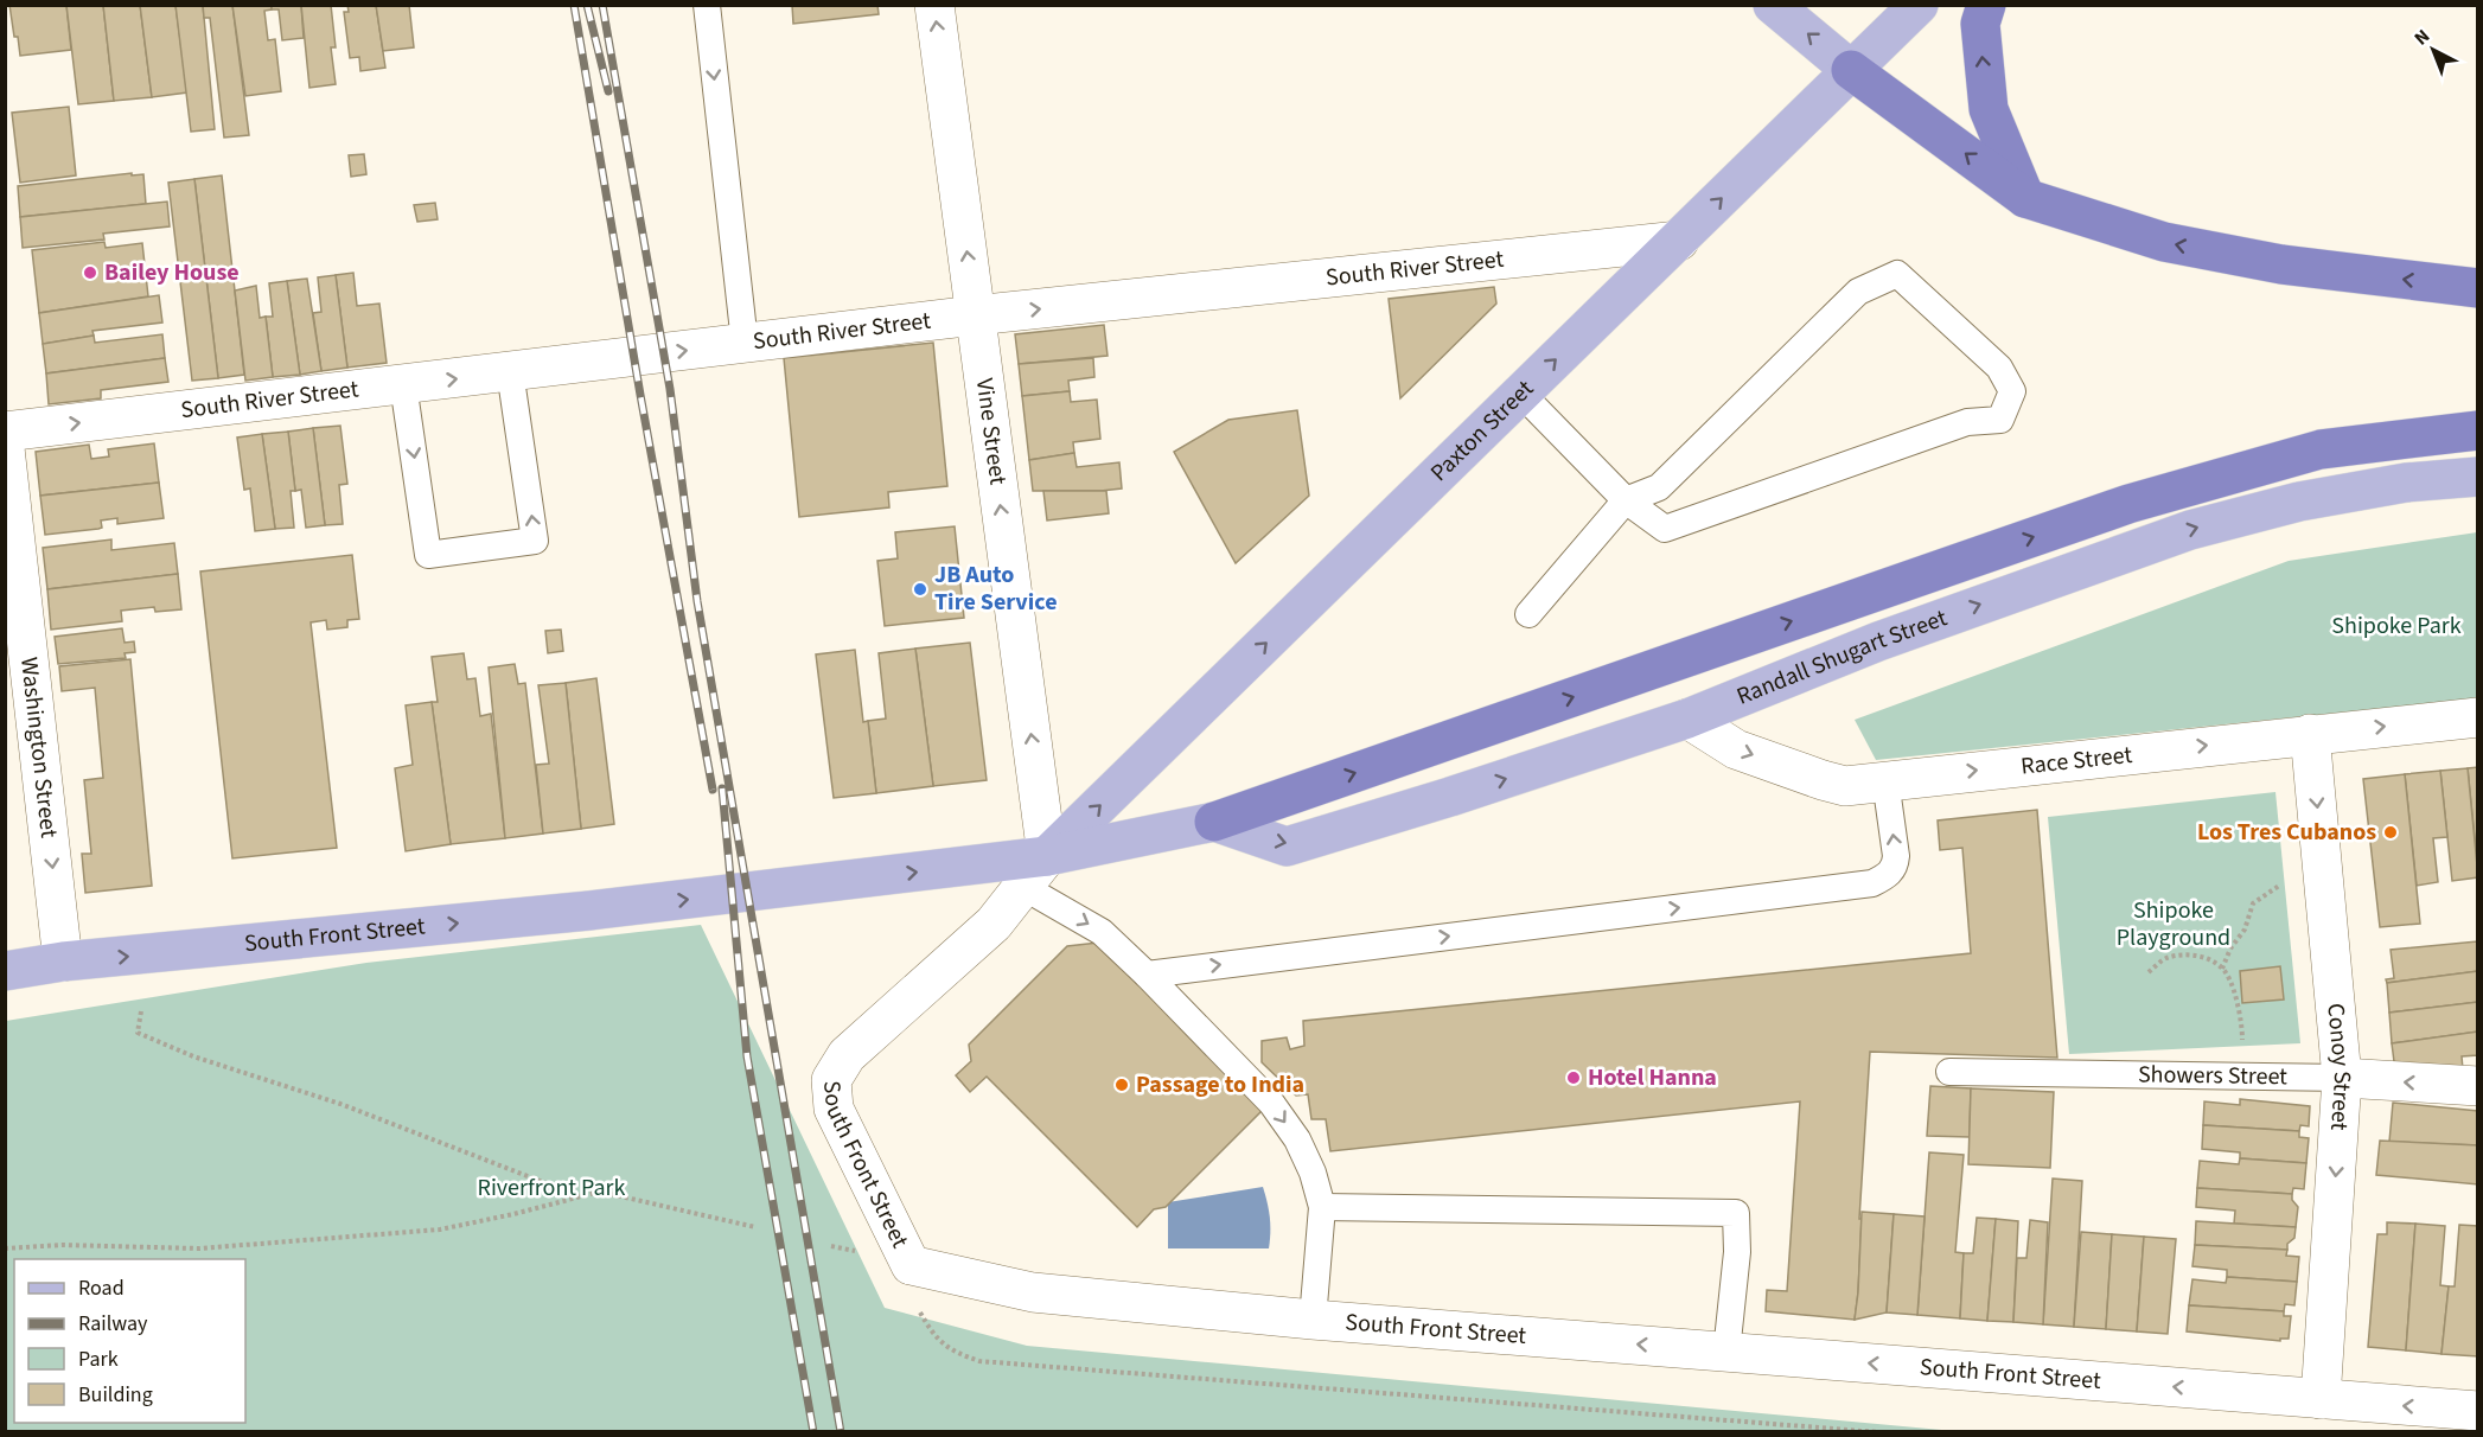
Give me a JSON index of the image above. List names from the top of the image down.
{
  "streets": {
    "main road": ["Paxton Street", "Randall Shugart Street", "South Front Street"],
    "street": [
      "South River Street",
      "Vine Street",
      "Washington Street",
      "Race Street",
      "Conoy Street",
      "Showers Street"
    ]
  },
  "crossings": [
    ["South River Street", "Paxton Street"],
    ["South River Street", "Vine Street"],
    ["Paxton Street", "Vine Street"],
    ["Paxton Street", "South Front Street"],
    ["Vine Street", "South Front Street"],
    ["Randall Shugart Street", "Race Street"],
    ["Randall Shugart Street", "South Front Street"],
    ["Washington Street", "South Front Street"],
    ["Race Street", "Conoy Street"],
    ["South Front Street", "Conoy Street"],
    ["Conoy Street", "Showers Street"]
  ],
  "one_way": [
    "South River Street",
    "Paxton Street",
    "Vine Street",
    "Randall Shugart Street",
    "Washington Street",
    "Race Street",
    "Conoy Street"
  ],
  "parks": ["Shipoke Park", "Shipoke Playground", "Riverfront Park"],
  "places": [
    "Bailey House",
    "JB Auto Tire Service",
    "Los Tres Cubanos",
    "Hotel Hanna",
    "Passage to India"
  ],
  "legend": [
    "Road",
    "Railway",
    "Park",
    "Building"
  ],
  "north": "top left"
}
